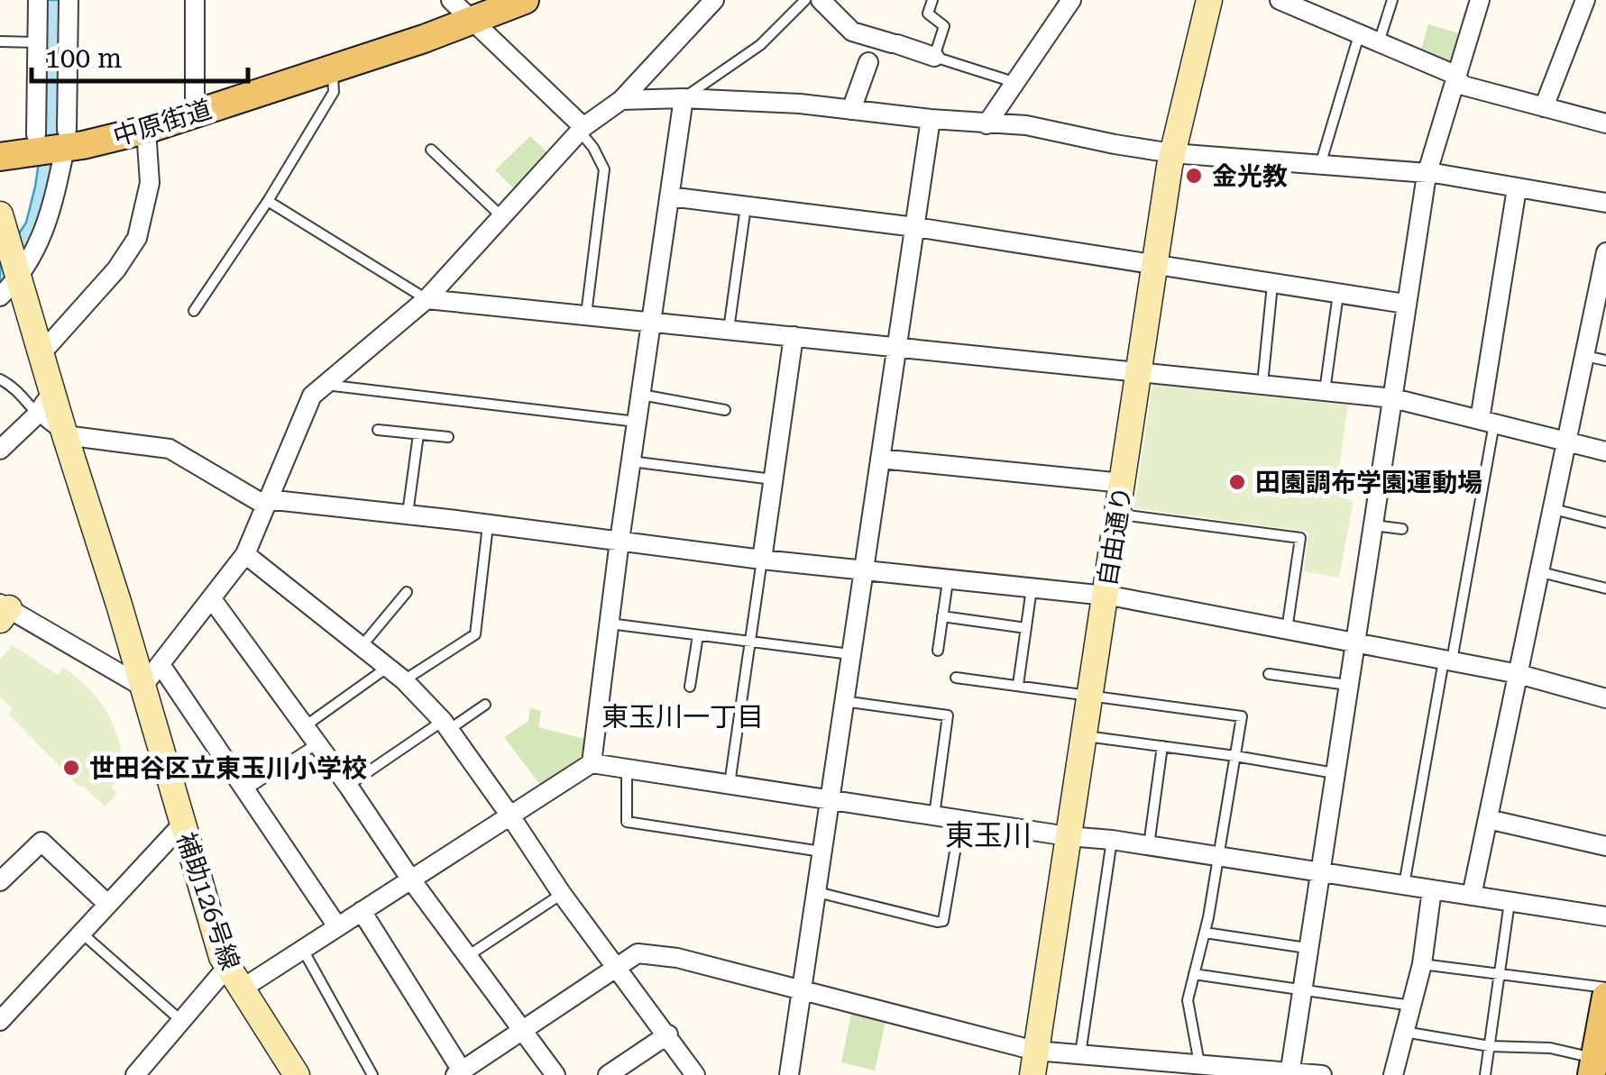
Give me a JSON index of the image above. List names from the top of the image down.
{
  "streets": {
    "main road": ["中原街道"],
    "street": ["自由通り", "補助126号線"]
  },
  "districts": ["東玉川一丁目", "東玉川"],
  "places": ["金光教", "田園調布学園運動場", "世田谷区立東玉川小学校"],
  "scale_bar": "100 m"
}
